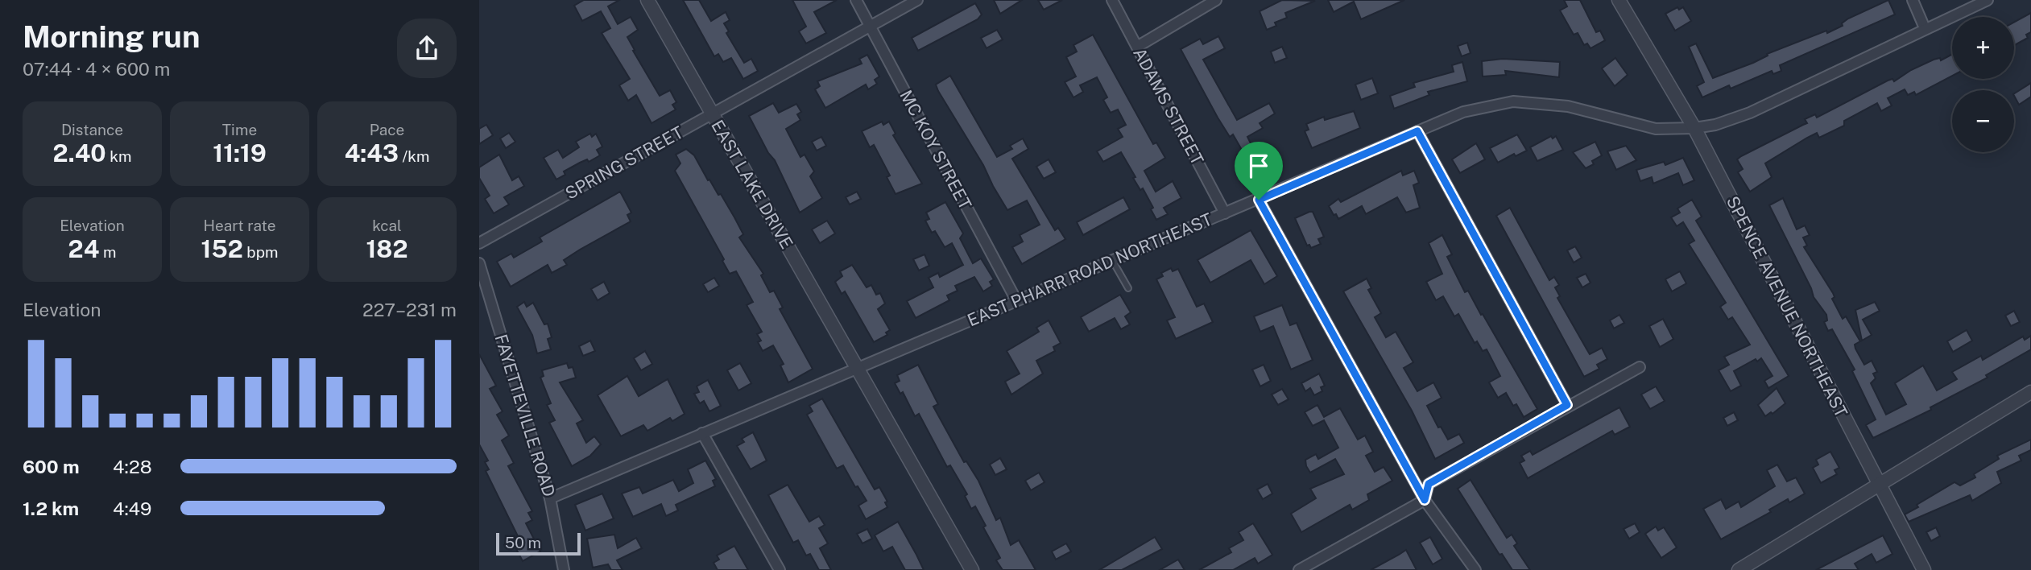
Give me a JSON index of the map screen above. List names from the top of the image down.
{
  "streets": {
    "street": [
      "ADAMS STREET",
      "MC KOY STREET",
      "SPRING STREET",
      "EAST LAKE DRIVE",
      "EAST PHARR ROAD NORTHEAST",
      "SPENCE AVENUE NORTHEAST",
      "FAYETTEVILLE ROAD"
    ]
  },
  "crossings": [
    ["ADAMS STREET", "EAST PHARR ROAD NORTHEAST"],
    ["MC KOY STREET", "SPRING STREET"],
    ["MC KOY STREET", "EAST PHARR ROAD NORTHEAST"],
    ["SPRING STREET", "EAST LAKE DRIVE"],
    ["EAST LAKE DRIVE", "EAST PHARR ROAD NORTHEAST"],
    ["EAST PHARR ROAD NORTHEAST", "SPENCE AVENUE NORTHEAST"],
    ["EAST PHARR ROAD NORTHEAST", "FAYETTEVILLE ROAD"]
  ],
  "scale_bar": "50 m",
  "page": {
    "heading": ["Morning run", "07:44 · 4 × 600 m"],
    "map_buttons": ["+", "−"],
    "stats": [
      ["Distance", "2.40 km"],
      ["Time", "11:19"],
      ["Pace", "4:43 /km"],
      ["Elevation", "24 m"],
      ["Heart rate", "152 bpm"],
      ["kcal", "182"]
    ],
    "chart": ["Elevation", "227–231 m"],
    "list": [
      {
        "name": "600 m",
        "note": "4:28"
      },
      {
        "name": "1.2 km",
        "note": "4:49"
      }
    ],
    "scale": "50 m"
  }
}
